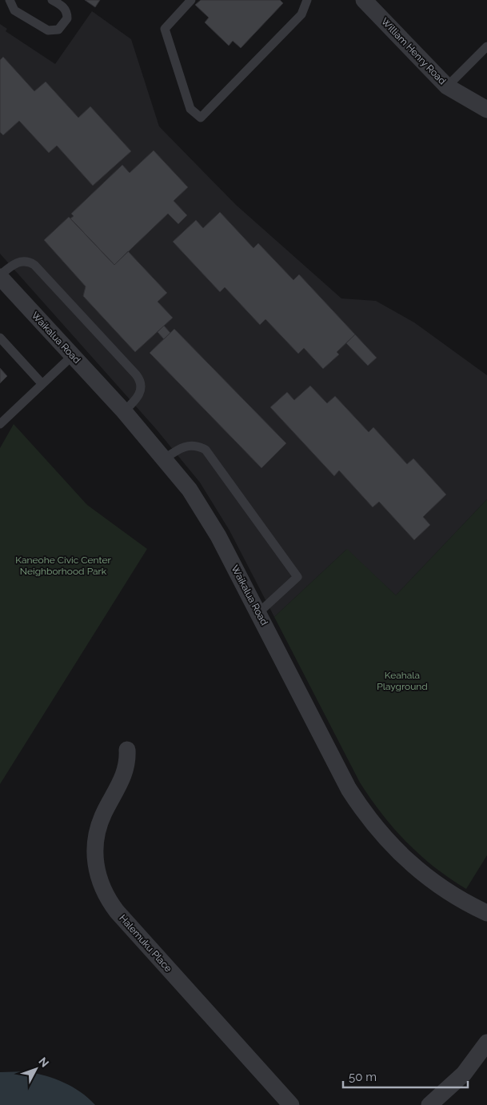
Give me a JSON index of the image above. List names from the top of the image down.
{
  "streets": {
    "street": ["William Henry Road", "Waikalua Road", "Halemuku Place"]
  },
  "parks": ["Kaneohe Civic Center Neighborhood Park", "Keahala Playground"],
  "scale_bar": "50 m",
  "north": "top right"
}
